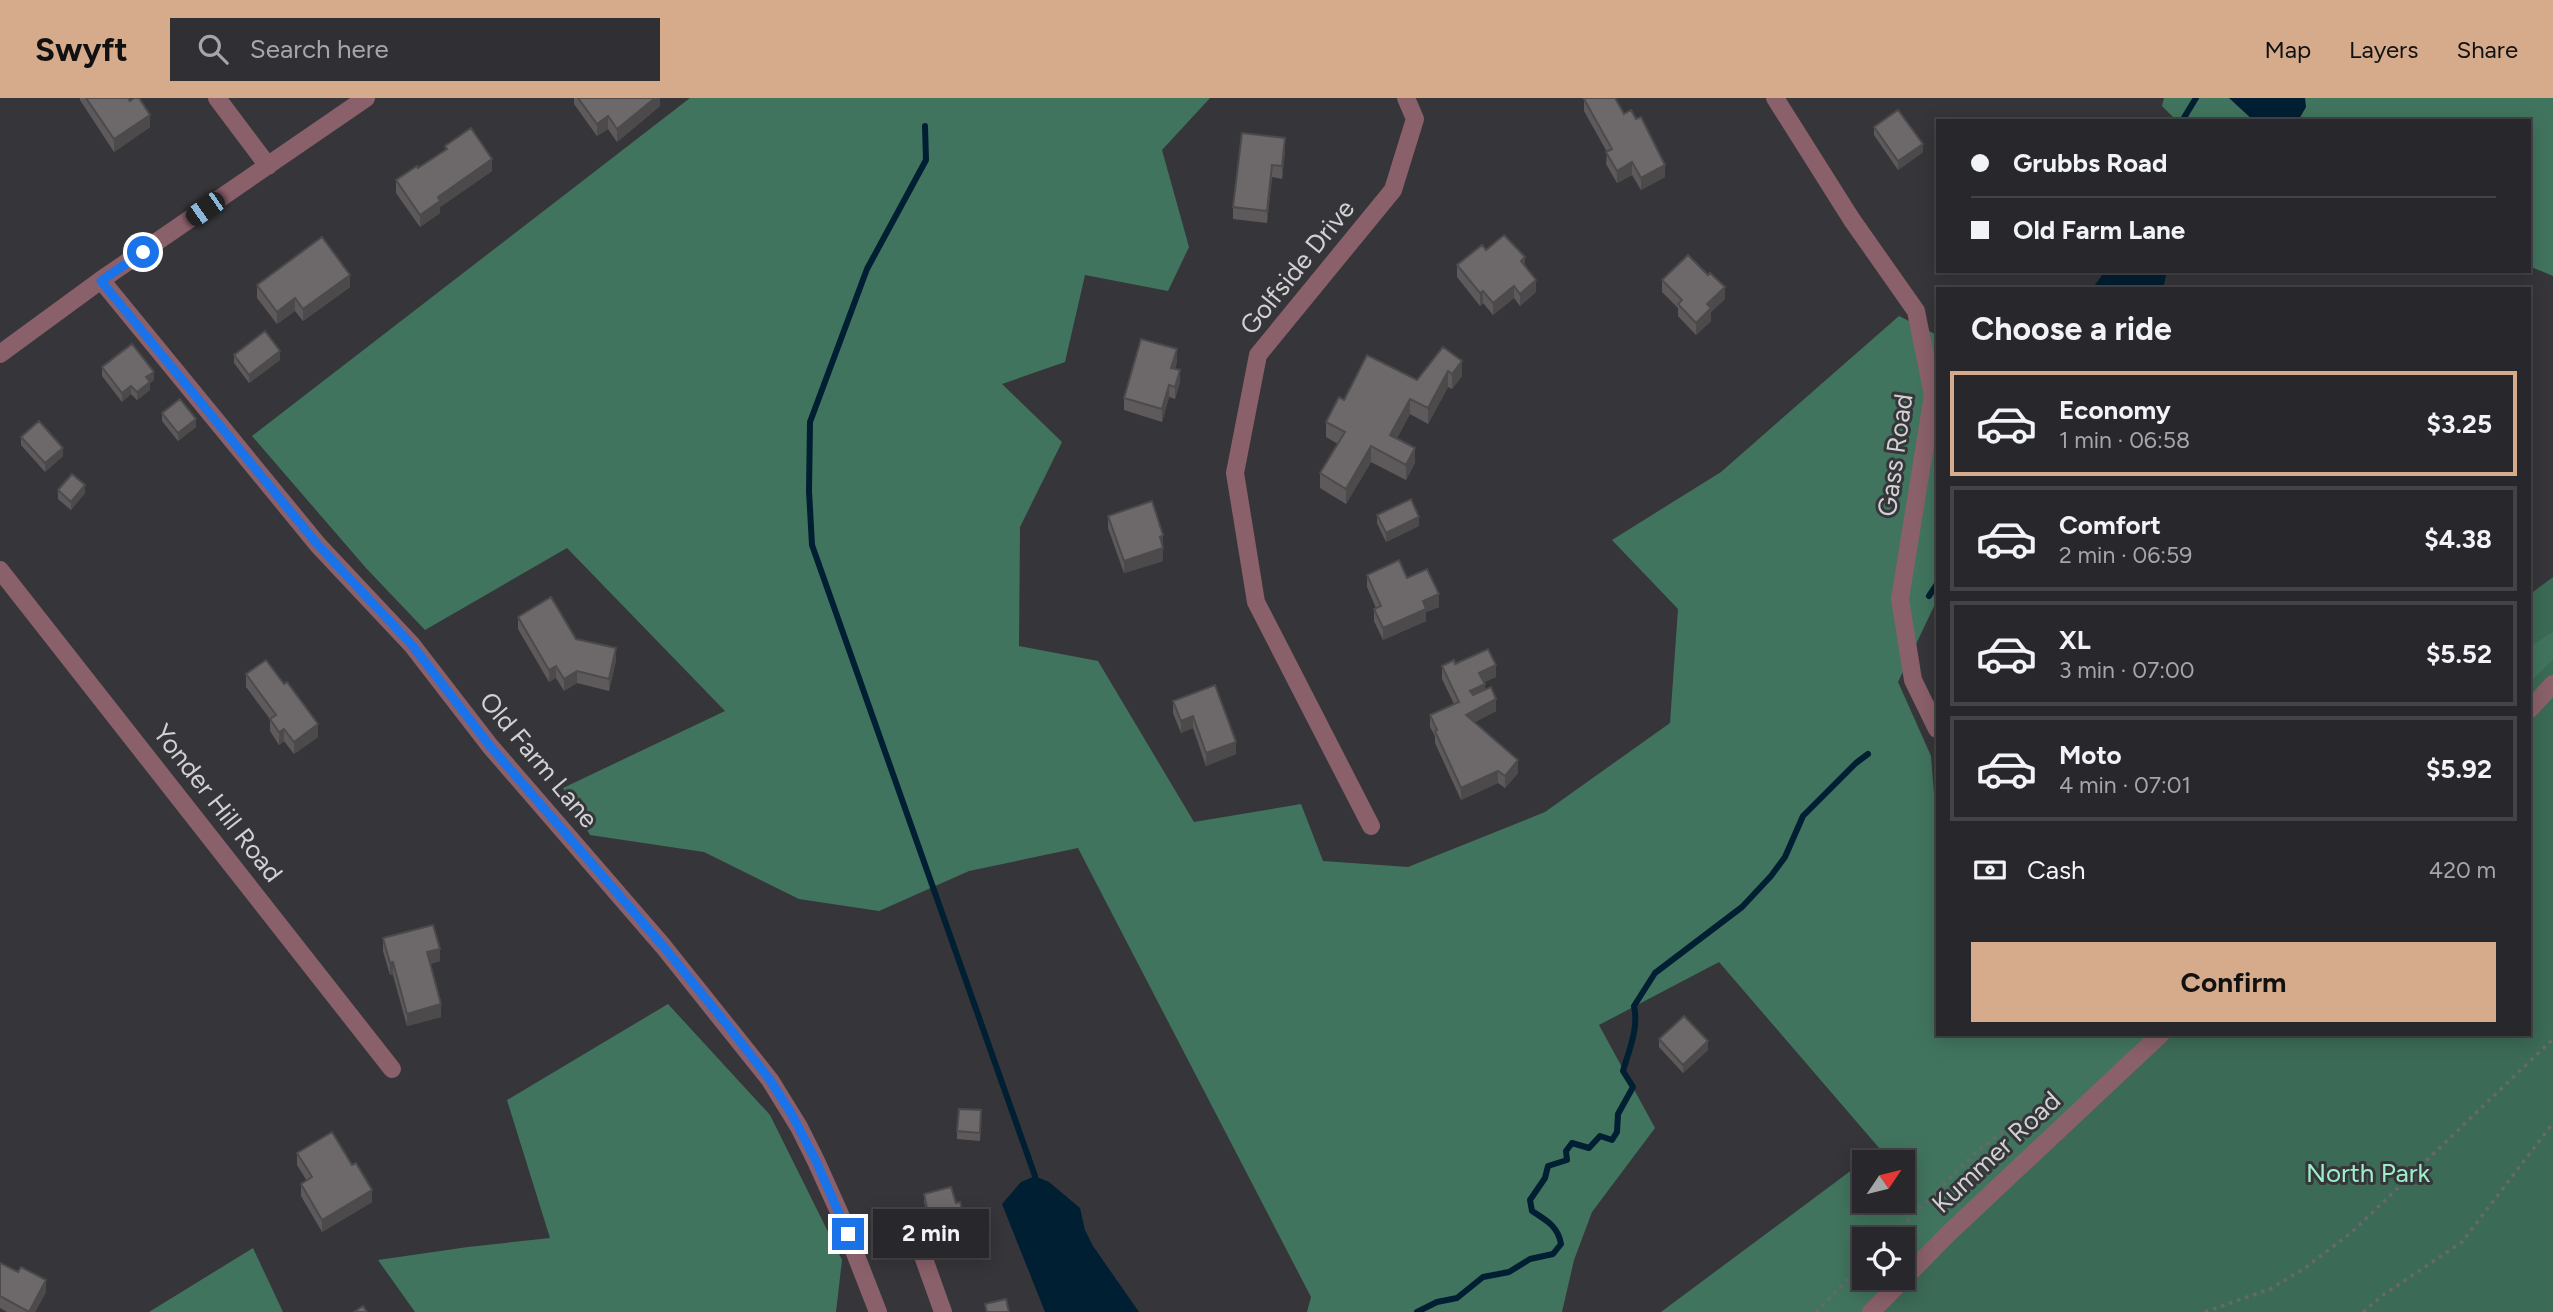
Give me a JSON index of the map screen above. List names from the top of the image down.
{
  "streets": {
    "street": [
      "Golfside Drive",
      "Gass Road",
      "Old Farm Lane",
      "Yonder Hill Road",
      "Kummer Road"
    ]
  },
  "parks": ["North Park"],
  "north": "top right",
  "page": {
    "header": "Swyft",
    "search": "Search here",
    "nav": ["Map", "Layers", "Share"],
    "banner": ["Grubbs Road", "Old Farm Lane"],
    "heading": "Choose a ride",
    "list": [
      {
        "name": "Economy",
        "note": "1 min · 06:58",
        "value": "$3.25"
      },
      {
        "name": "Comfort",
        "note": "2 min · 06:59",
        "value": "$4.38"
      },
      {
        "name": "XL",
        "note": "3 min · 07:00",
        "value": "$5.52"
      },
      {
        "name": "Moto",
        "note": "4 min · 07:01",
        "value": "$5.92"
      }
    ],
    "pay": ["Cash", "420 m"],
    "buttons": "Confirm",
    "bubble": "2 min"
  }
}
